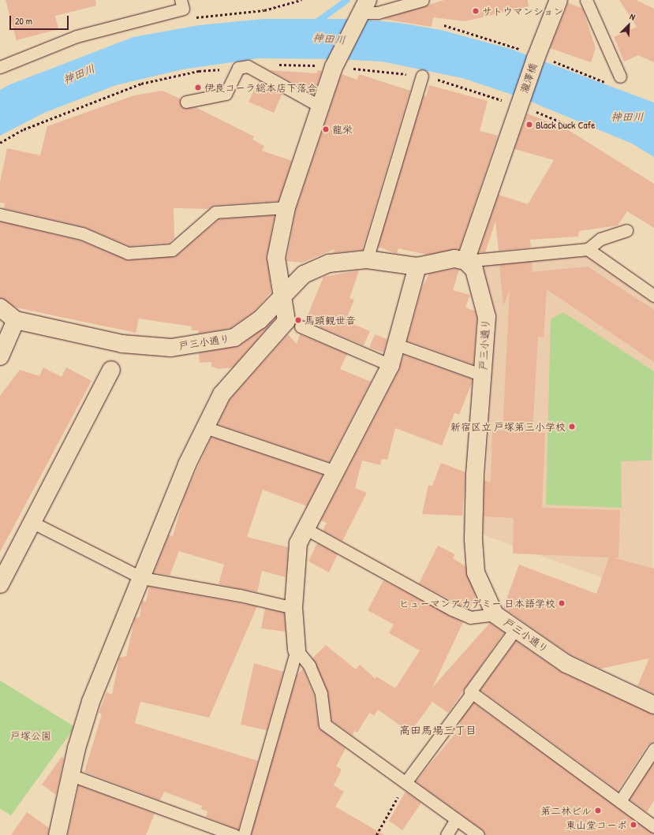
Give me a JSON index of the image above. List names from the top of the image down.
{
  "streets": {
    "street": ["瀧澤橋", "戸三小通り"]
  },
  "crossings": [
    ["瀧澤橋", "戸三小通り"]
  ],
  "districts": ["高田馬場三丁目"],
  "water": ["神田川"],
  "parks": ["戸塚公園"],
  "places": [
    "サトウマンション",
    "伊良コーラ総本店下落合",
    "Black Duck Cafe",
    "龍栄",
    "馬頭観世音",
    "新宿区立 戸塚第三小学校",
    "ヒューマンアカデミー 日本語学校",
    "第二林ビル",
    "東山堂コーポ"
  ],
  "scale_bar": "20 m",
  "north": "top right"
}
